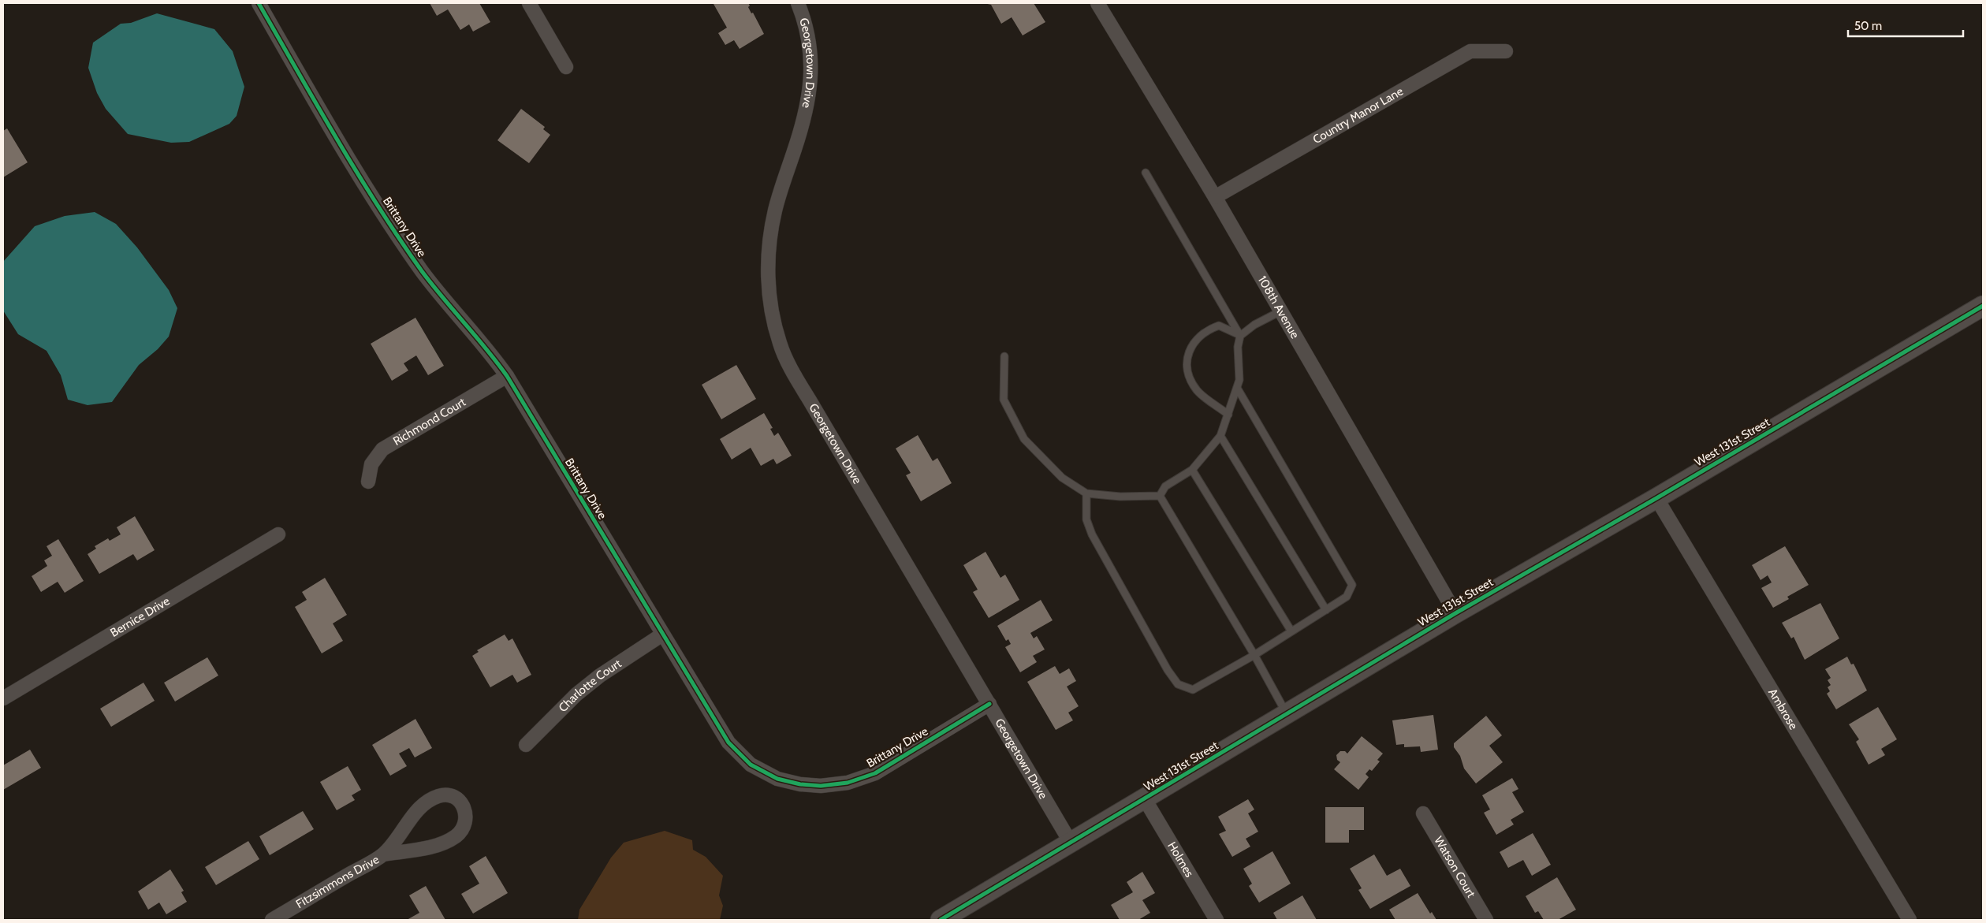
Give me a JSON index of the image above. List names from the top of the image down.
{
  "streets": {
    "street": [
      "Georgetown Drive",
      "Country Manor Lane",
      "Brittany Drive",
      "108th Avenue",
      "Richmond Court",
      "West 131st Street",
      "Bernice Drive",
      "Charlotte Court",
      "Ambrose",
      "Holmes",
      "Watson Court",
      "Fitzsimmons Drive"
    ]
  },
  "crossings": [
    ["Georgetown Drive", "Brittany Drive"],
    ["Georgetown Drive", "West 131st Street"],
    ["Country Manor Lane", "108th Avenue"],
    ["Brittany Drive", "Richmond Court"],
    ["Brittany Drive", "Charlotte Court"],
    ["108th Avenue", "West 131st Street"],
    ["West 131st Street", "Ambrose"],
    ["West 131st Street", "Holmes"]
  ],
  "scale_bar": "50 m"
}
